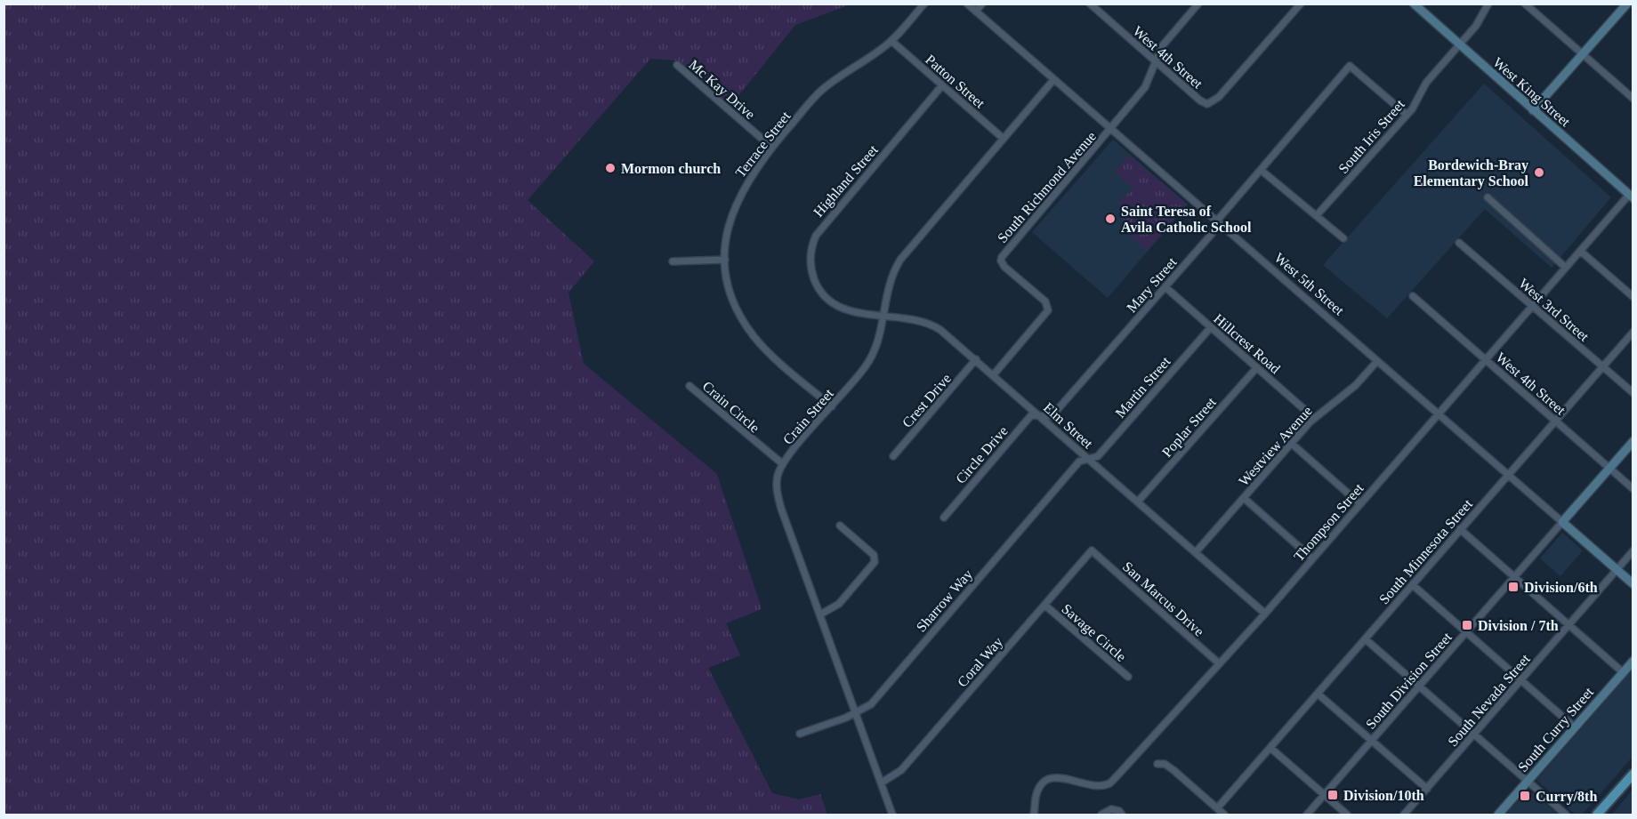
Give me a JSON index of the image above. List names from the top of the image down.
{
  "streets": {
    "street": [
      "West 4th Street",
      "Patton Street",
      "Mc Kay Drive",
      "West King Street",
      "South Iris Street",
      "Terrace Street",
      "Highland Street",
      "South Richmond Avenue",
      "West 5th Street",
      "Mary Street",
      "West 3rd Street",
      "Hillcrest Road",
      "Martin Street",
      "Crest Drive",
      "Crain Circle",
      "Crain Street",
      "Elm Street",
      "Poplar Street",
      "Westview Avenue",
      "Circle Drive",
      "Thompson Street",
      "South Minnesota Street",
      "San Marcus Drive",
      "Sharrow Way",
      "Savage Circle",
      "Coral Way",
      "South Division Street",
      "South Nevada Street",
      "South Curry Street"
    ]
  },
  "crossings": [
    ["West 4th Street", "South Richmond Avenue"],
    ["West 4th Street", "Thompson Street"],
    ["West 4th Street", "South Minnesota Street"],
    ["West 4th Street", "South Division Street"],
    ["Patton Street", "Terrace Street"],
    ["Patton Street", "Highland Street"],
    ["Patton Street", "Crain Street"],
    ["Mc Kay Drive", "Terrace Street"],
    ["West King Street", "South Iris Street"],
    ["West King Street", "Thompson Street"],
    ["South Iris Street", "Mary Street"],
    ["Terrace Street", "Crain Street"],
    ["Highland Street", "Elm Street"],
    ["South Richmond Avenue", "West 5th Street"],
    ["South Richmond Avenue", "Elm Street"],
    ["West 5th Street", "Mary Street"],
    ["West 5th Street", "Crain Street"],
    ["West 5th Street", "Westview Avenue"],
    ["West 5th Street", "Thompson Street"],
    ["West 5th Street", "South Minnesota Street"],
    ["West 5th Street", "South Division Street"],
    ["West 5th Street", "South Nevada Street"],
    ["Mary Street", "Hillcrest Road"],
    ["Mary Street", "Elm Street"],
    ["Mary Street", "Circle Drive"],
    ["West 3rd Street", "Thompson Street"],
    ["West 3rd Street", "South Minnesota Street"],
    ["Hillcrest Road", "Martin Street"],
    ["Hillcrest Road", "Poplar Street"],
    ["Hillcrest Road", "Westview Avenue"],
    ["Martin Street", "Elm Street"],
    ["Martin Street", "Sharrow Way"],
    ["Crest Drive", "Elm Street"],
    ["Crain Circle", "Crain Street"],
    ["Crain Street", "Elm Street"],
    ["Crain Street", "Sharrow Way"],
    ["Crain Street", "Coral Way"],
    ["Elm Street", "Poplar Street"],
    ["Elm Street", "Westview Avenue"],
    ["Elm Street", "Circle Drive"],
    ["Elm Street", "Thompson Street"],
    ["Elm Street", "Sharrow Way"],
    ["Thompson Street", "San Marcus Drive"],
    ["San Marcus Drive", "Coral Way"],
    ["Savage Circle", "Coral Way"]
  ],
  "places": {
    "other": ["Mormon church", "Bordewich-Bray Elementary School", "Saint Teresa of Avila Catholic School"],
    "transit": [
      "Division/6th",
      "Division / 7th",
      "Division/10th",
      "Curry/8th"
    ]
  }
}
